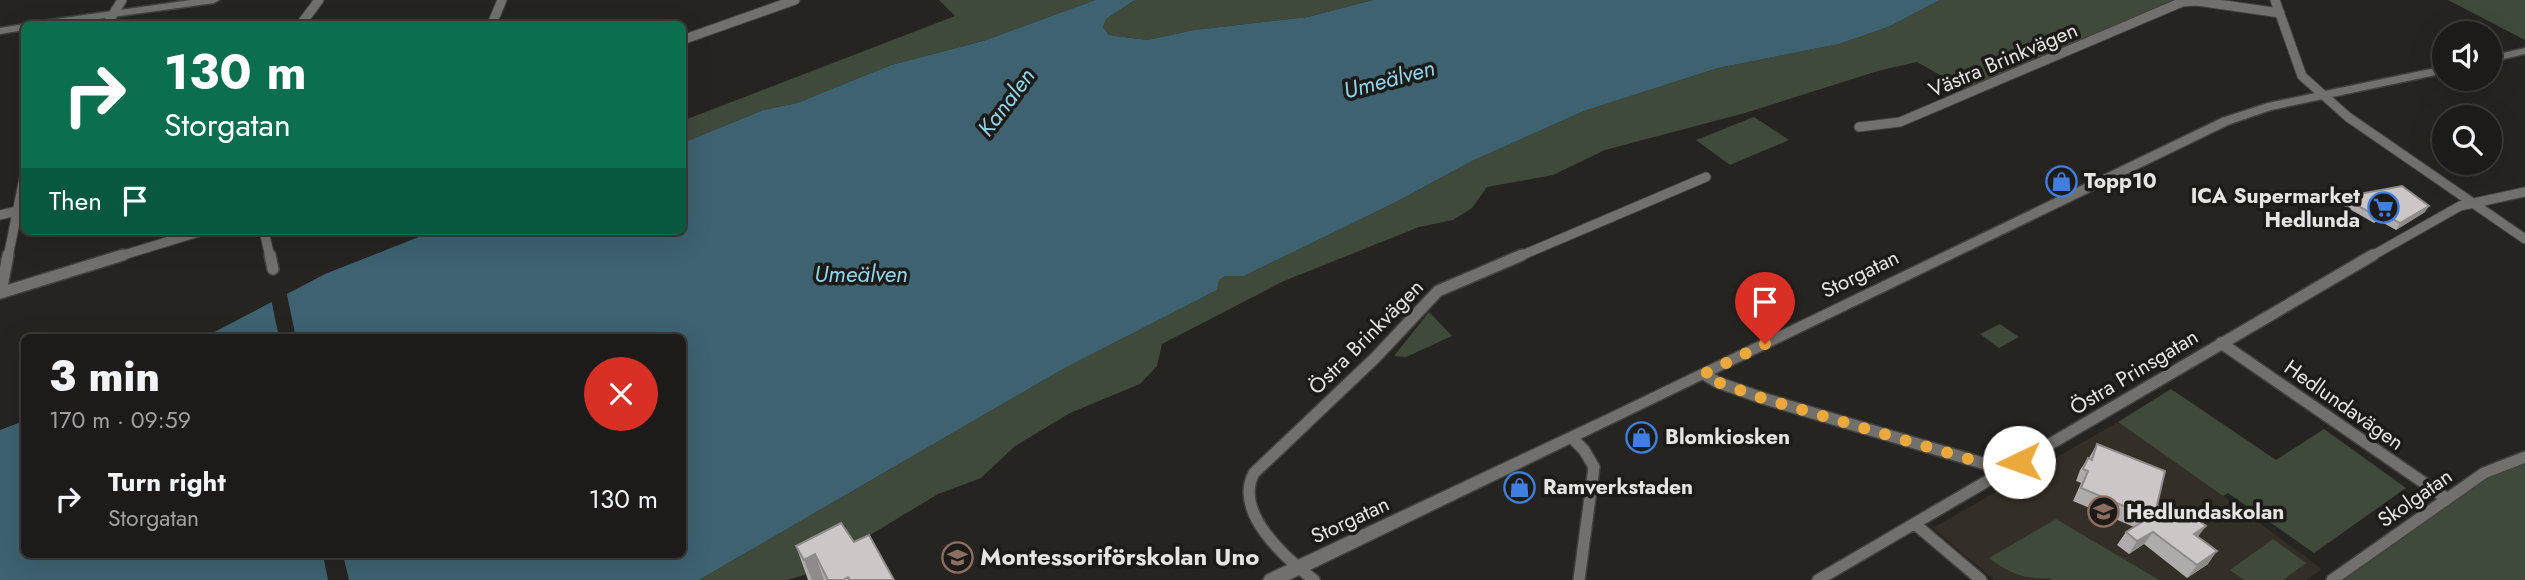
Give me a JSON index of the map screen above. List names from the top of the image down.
{
  "streets": {
    "street": [
      "Västra Brinkvägen",
      "Storgatan",
      "Östra Brinkvägen",
      "Östra Prinsgatan",
      "Hedlundavägen",
      "Skolgatan"
    ]
  },
  "crossings": [
    ["Storgatan", "Östra Brinkvägen"],
    ["Östra Prinsgatan", "Hedlundavägen"],
    ["Hedlundavägen", "Skolgatan"]
  ],
  "water": ["Umeälven", "Kanalen"],
  "places": {
    "shop": ["Topp10", "Blomkiosken", "Ramverkstaden"],
    "supermarket": ["ICA Supermarket Hedlunda"],
    "school or university": ["Hedlundaskolan", "Montessoriförskolan Uno"]
  },
  "page": {
    "turn": ["130 m", "Storgatan"],
    "then": "Then",
    "heading": ["3 min", "170 m · 09:59"],
    "list": [
      {
        "name": "Turn right",
        "note": "Storgatan",
        "value": "130 m"
      }
    ]
  }
}
